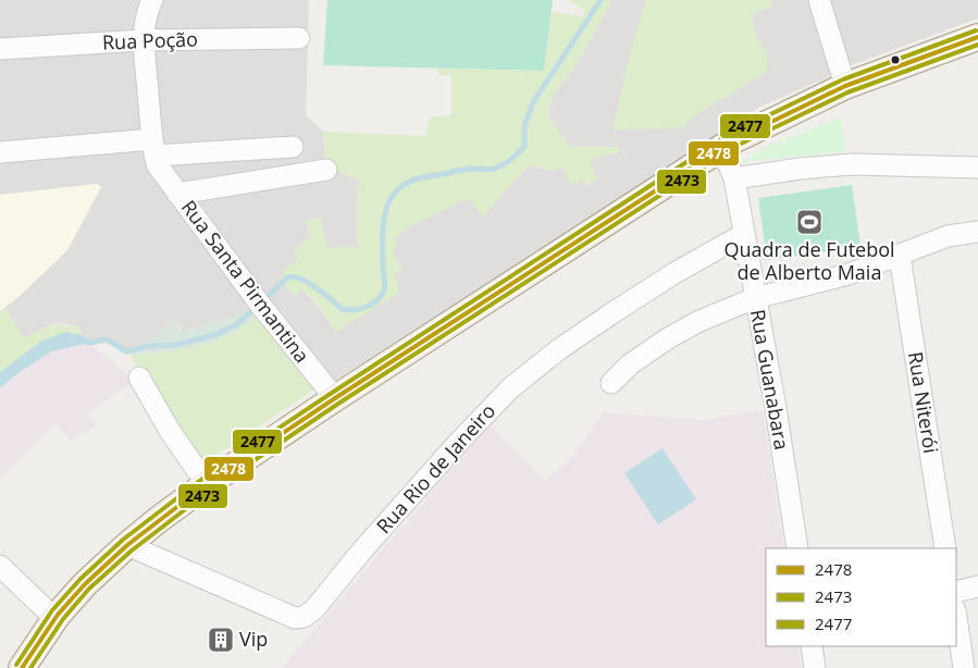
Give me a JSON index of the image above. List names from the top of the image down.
{
  "streets": {
    "street": [
      "Rua Poção",
      "Rua Santa Pirmantina",
      "Rua Guanabara",
      "Rua Niterói",
      "Rua Rio de Janeiro"
    ]
  },
  "crossings": [
    ["Rua Guanabara", "Rua Rio de Janeiro"]
  ],
  "places": {
    "sports": ["Quadra de Futebol de Alberto Maia"],
    "building": ["Vip"]
  },
  "lines": ["transit line 2477", "transit line 2478", "transit line 2473"],
  "legend": ["2478", "2473", "2477"]
}
